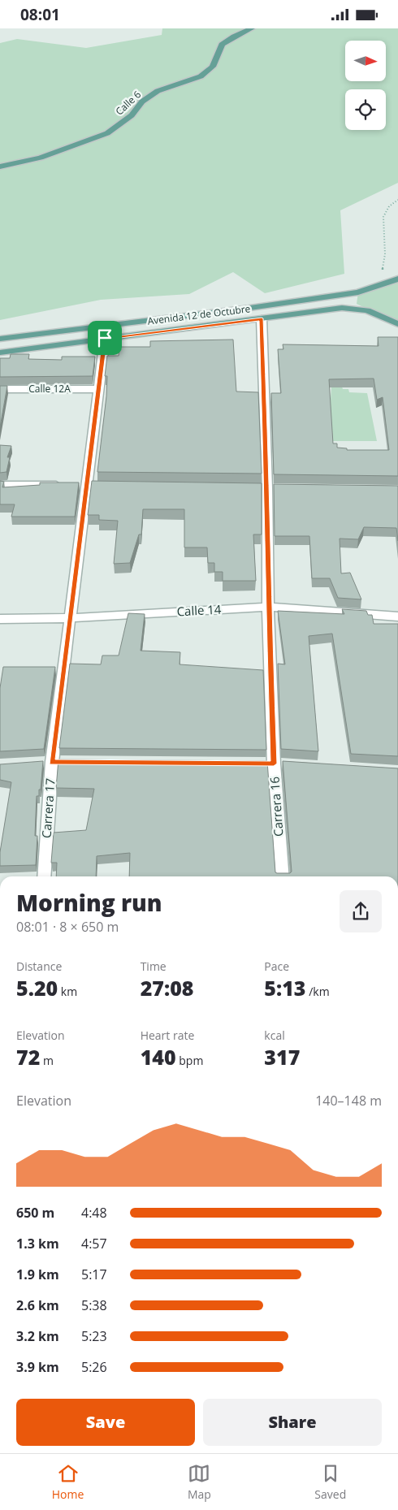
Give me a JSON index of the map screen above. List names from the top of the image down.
{
  "streets": {
    "main road": ["Calle 6", "Avenida 12 de Octubre"],
    "street": [
      "Calle 12A",
      "Calle 14",
      "Carrera 16",
      "Carrera 17"
    ]
  },
  "crossings": [
    ["Avenida 12 de Octubre", "Carrera 16"],
    ["Avenida 12 de Octubre", "Carrera 17"],
    ["Calle 12A", "Carrera 17"],
    ["Calle 14", "Carrera 16"],
    ["Calle 14", "Carrera 17"]
  ],
  "north": "right",
  "page": {
    "status": "08:01",
    "heading": ["Morning run", "08:01 · 8 × 650 m"],
    "stats": [
      ["Distance", "5.20 km"],
      ["Time", "27:08"],
      ["Pace", "5:13 /km"],
      ["Elevation", "72 m"],
      ["Heart rate", "140 bpm"],
      ["kcal", "317"]
    ],
    "chart": ["Elevation", "140–148 m"],
    "list": [
      {
        "name": "650 m",
        "note": "4:48"
      },
      {
        "name": "1.3 km",
        "note": "4:57"
      },
      {
        "name": "1.9 km",
        "note": "5:17"
      },
      {
        "name": "2.6 km",
        "note": "5:38"
      },
      {
        "name": "3.2 km",
        "note": "5:23"
      },
      {
        "name": "3.9 km",
        "note": "5:26"
      }
    ],
    "buttons": ["Save", "Share"],
    "tabs": ["Home", "Map", "Saved"]
  }
}
